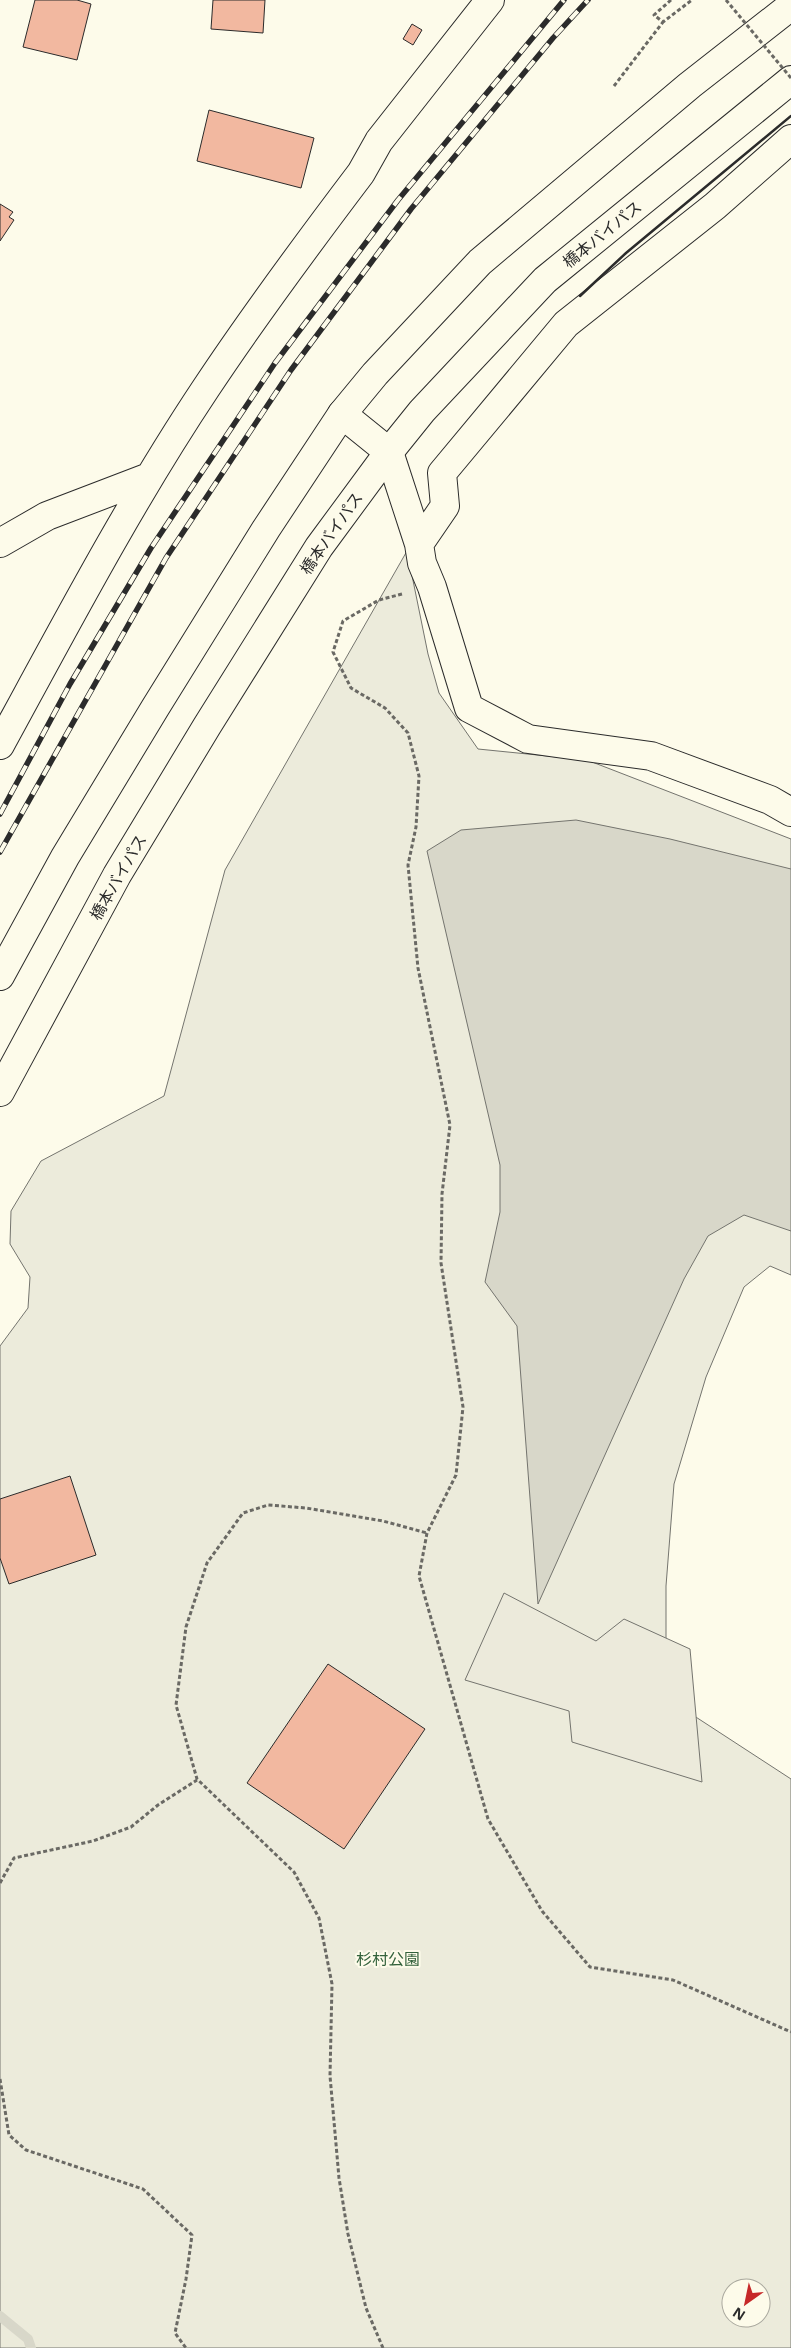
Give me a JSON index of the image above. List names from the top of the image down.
{
  "streets": {
    "main road": ["橋本バイパス"]
  },
  "parks": ["杉村公園"],
  "north": "bottom left"
}
